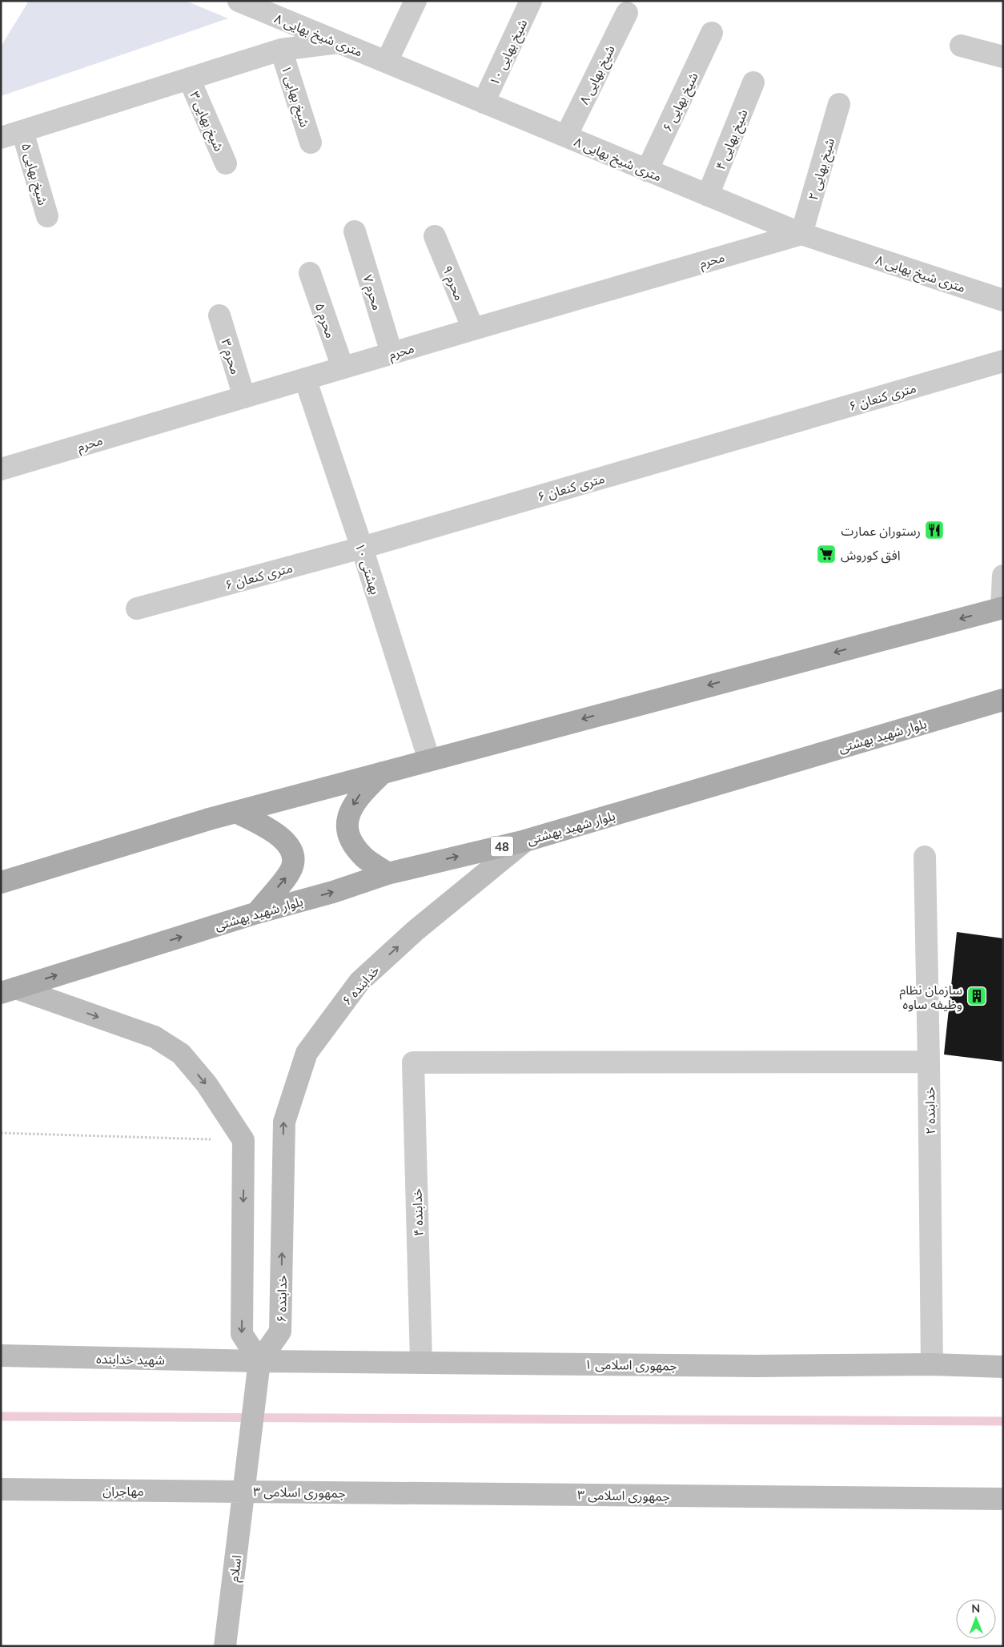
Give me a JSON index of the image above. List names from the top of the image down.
{
  "streets": {
    "main road": ["بلوار شهید بهشتی", "48"],
    "street": [
      "۸ متری شیخ بهایی",
      "شیخ بهایی ۱۰",
      "شیخ بهایی ۸",
      "شیخ بهایی ۱",
      "شیخ بهایی ۶",
      "شیخ بهایی ۳",
      "شیخ بهایی ۴",
      "شیخ بهایی ۲",
      "شیخ بهایی ۵",
      "محرم",
      "محرم ۹",
      "محرم ۷",
      "محرم ۵",
      "محرم ۳",
      "۶ متری کنعان",
      "بهشتی ۱۰",
      "خدابنده ۶",
      "خدابنده ۲",
      "خدابنده ۴",
      "شهید خدابنده",
      "جمهوری اسلامی ۱",
      "مهاجران",
      "جمهوری اسلامی ۳",
      "اسلام"
    ]
  },
  "crossings": [
    ["۸ متری شیخ بهایی", "شیخ بهایی ۱۰"],
    ["۸ متری شیخ بهایی", "شیخ بهایی ۸"],
    ["۸ متری شیخ بهایی", "شیخ بهایی ۶"],
    ["۸ متری شیخ بهایی", "شیخ بهایی ۴"],
    ["۸ متری شیخ بهایی", "شیخ بهایی ۲"],
    ["۸ متری شیخ بهایی", "محرم"],
    ["شیخ بهایی ۲", "محرم"],
    ["محرم", "محرم ۹"],
    ["محرم", "محرم ۷"],
    ["محرم", "محرم ۵"],
    ["محرم", "محرم ۳"],
    ["محرم", "بهشتی ۱۰"],
    ["۶ متری کنعان", "بهشتی ۱۰"],
    ["بلوار شهید بهشتی", "خدابنده ۶"],
    ["خدابنده ۶", "شهید خدابنده"],
    ["خدابنده ۶", "جمهوری اسلامی ۱"],
    ["خدابنده ۶", "اسلام"],
    ["خدابنده ۲", "خدابنده ۴"],
    ["خدابنده ۲", "جمهوری اسلامی ۱"],
    ["خدابنده ۴", "جمهوری اسلامی ۱"],
    ["شهید خدابنده", "جمهوری اسلامی ۱"],
    ["شهید خدابنده", "اسلام"],
    ["جمهوری اسلامی ۱", "اسلام"],
    ["مهاجران", "جمهوری اسلامی ۳"],
    ["مهاجران", "اسلام"],
    ["جمهوری اسلامی ۳", "اسلام"]
  ],
  "one_way": ["خدابنده ۶"],
  "places": {
    "restaurant": ["رستوران عمارت"],
    "supermarket": ["افق کوروش"],
    "building": ["سازمان نظام وظیفه ساوه"]
  },
  "north": "top"
}
